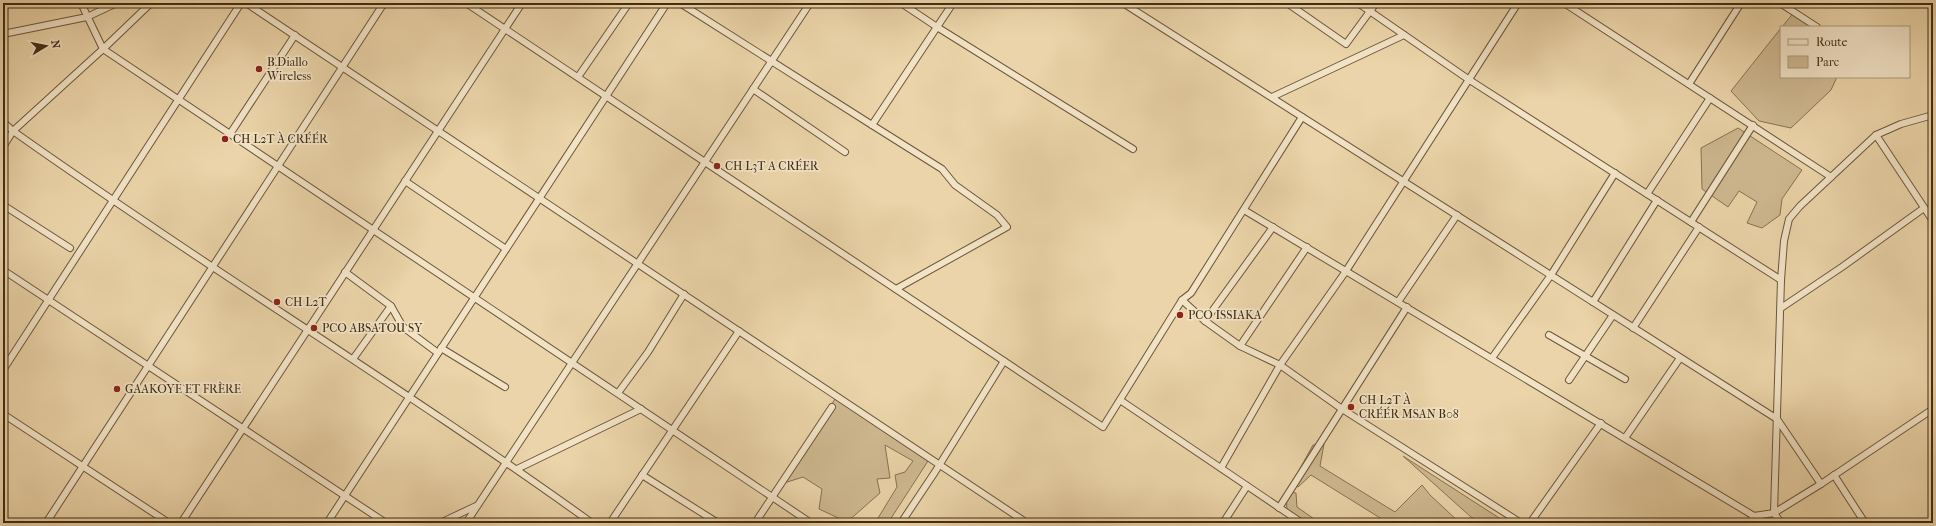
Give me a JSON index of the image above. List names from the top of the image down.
{
  "places": [
    "B.Diallo Wireless",
    "CH L2T À CRÉÉR",
    "CH L3T A CRÉER",
    "CH L2T",
    "PCO ISSIAKA",
    "PCO ABSATOU SY",
    "GAAKOYE ET FRÈRE",
    "CH L2T À CRÉÉR MSAN B08"
  ],
  "legend": ["Route", "Parc"],
  "north": "right"
}
